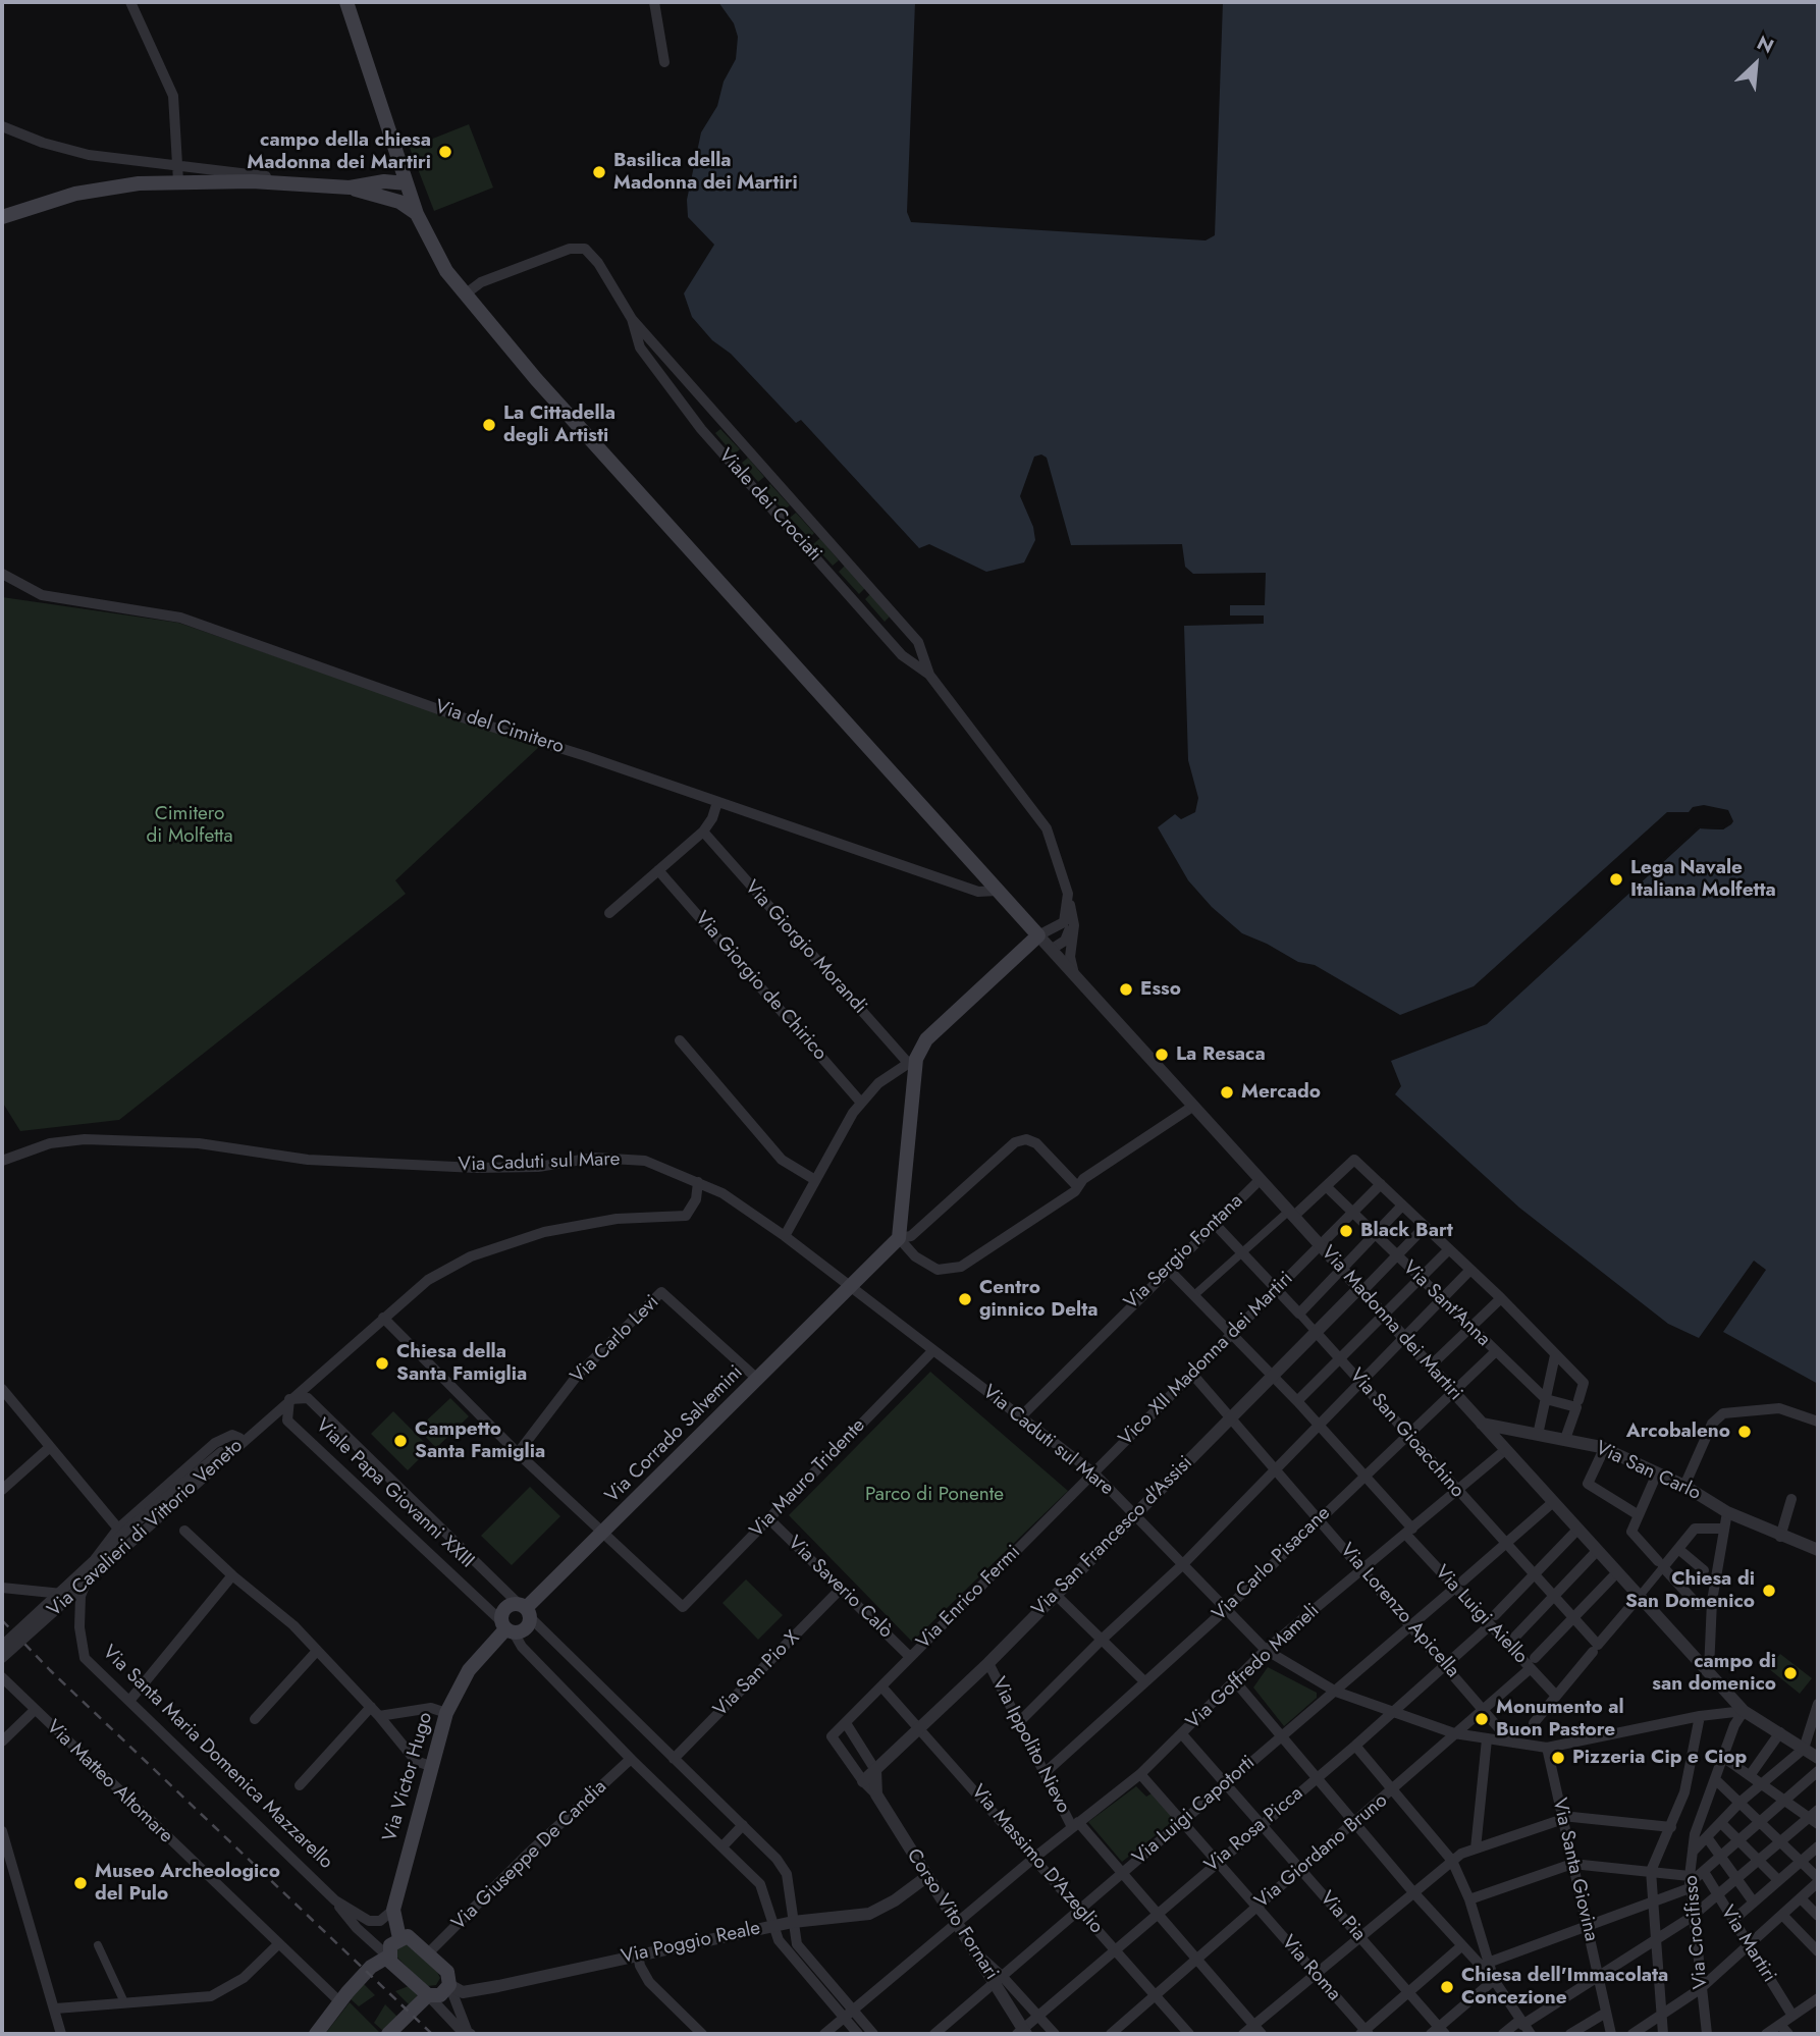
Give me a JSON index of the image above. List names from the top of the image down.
{
  "streets": {
    "main road": ["Via Corrado Salvemini", "Via Victor Hugo"],
    "street": [
      "Viale dei Crociati",
      "Via del Cimitero",
      "Via Giorgio Morandi",
      "Via Giorgio de Chirico",
      "Via Caduti sul Mare",
      "Via Sergio Fontana",
      "Via Sant'Anna",
      "Via Madonna dei Martiri",
      "Via Carlo Levi",
      "Vico XII Madonna dei Martiri",
      "Via San Gioacchino",
      "Via San Carlo",
      "Via Mauro Tridente",
      "Viale Papa Giovanni XXIII",
      "Via Cavalieri di Vittorio Veneto",
      "Via San Francesco d'Assisi",
      "Via Carlo Pisacane",
      "Via Saverio Calò",
      "Via Enrico Fermi",
      "Via Lorenzo Apicella",
      "Via Luigi Aiello",
      "Via Goffredo Mameli",
      "Via San Pio X",
      "Via Ippolito Nievo",
      "Via Santa Maria Domenica Mazzarello",
      "Via Matteo Altomare",
      "Via Luigi Capotorti",
      "Via Rosa Picca",
      "Via Giordano Bruno",
      "Via Giuseppe De Candia",
      "Via Massimo D'Azeglio",
      "Via Santa Giovina",
      "Corso Vito Fornari",
      "Via Pia",
      "Via Crocifisso",
      "Via Poggio Reale",
      "Via Martiri",
      "Via Roma"
    ]
  },
  "crossings": [
    ["Viale dei Crociati", "Via Madonna dei Martiri"],
    ["Via Caduti sul Mare", "Via Sergio Fontana"],
    ["Via Caduti sul Mare", "Vico XII Madonna dei Martiri"],
    ["Via Caduti sul Mare", "Via Corrado Salvemini"],
    ["Via Caduti sul Mare", "Via Mauro Tridente"],
    ["Via Caduti sul Mare", "Via Cavalieri di Vittorio Veneto"],
    ["Via Caduti sul Mare", "Via San Francesco d'Assisi"],
    ["Via Caduti sul Mare", "Via Carlo Pisacane"],
    ["Via Caduti sul Mare", "Via Enrico Fermi"],
    ["Via Caduti sul Mare", "Via Lorenzo Apicella"],
    ["Via Caduti sul Mare", "Via Goffredo Mameli"],
    ["Via Caduti sul Mare", "Via Luigi Capotorti"],
    ["Via Caduti sul Mare", "Via Rosa Picca"],
    ["Via Caduti sul Mare", "Via Giordano Bruno"],
    ["Via Caduti sul Mare", "Via Santa Giovina"],
    ["Via Sergio Fontana", "Via Madonna dei Martiri"],
    ["Via Sergio Fontana", "Via San Gioacchino"],
    ["Via Sergio Fontana", "Via Luigi Aiello"],
    ["Via Sant'Anna", "Vico XII Madonna dei Martiri"],
    ["Via Sant'Anna", "Via Carlo Pisacane"],
    ["Via Madonna dei Martiri", "Vico XII Madonna dei Martiri"],
    ["Via Madonna dei Martiri", "Via San Carlo"],
    ["Via Madonna dei Martiri", "Via San Francesco d'Assisi"],
    ["Via Madonna dei Martiri", "Via Carlo Pisacane"],
    ["Via Madonna dei Martiri", "Via Goffredo Mameli"],
    ["Via Madonna dei Martiri", "Via Luigi Capotorti"],
    ["Via Madonna dei Martiri", "Via Rosa Picca"],
    ["Via Madonna dei Martiri", "Via Giordano Bruno"],
    ["Via Madonna dei Martiri", "Via Crocifisso"],
    ["Via Carlo Levi", "Via Corrado Salvemini"],
    ["Vico XII Madonna dei Martiri", "Via San Gioacchino"],
    ["Vico XII Madonna dei Martiri", "Via Enrico Fermi"],
    ["Vico XII Madonna dei Martiri", "Via Lorenzo Apicella"],
    ["Vico XII Madonna dei Martiri", "Via Luigi Aiello"],
    ["Via San Gioacchino", "Via San Francesco d'Assisi"],
    ["Via San Gioacchino", "Via Carlo Pisacane"],
    ["Via San Gioacchino", "Via Goffredo Mameli"],
    ["Via San Gioacchino", "Via Luigi Capotorti"],
    ["Via San Gioacchino", "Via Rosa Picca"],
    ["Via San Gioacchino", "Via Giordano Bruno"],
    ["Via Corrado Salvemini", "Via Mauro Tridente"],
    ["Via Corrado Salvemini", "Viale Papa Giovanni XXIII"],
    ["Via Mauro Tridente", "Via Saverio Calò"],
    ["Viale Papa Giovanni XXIII", "Via Cavalieri di Vittorio Veneto"],
    ["Viale Papa Giovanni XXIII", "Via Goffredo Mameli"],
    ["Viale Papa Giovanni XXIII", "Via San Pio X"],
    ["Viale Papa Giovanni XXIII", "Via Victor Hugo"],
    ["Viale Papa Giovanni XXIII", "Via Giuseppe De Candia"],
    ["Viale Papa Giovanni XXIII", "Via Poggio Reale"],
    ["Via San Francesco d'Assisi", "Via Lorenzo Apicella"],
    ["Via San Francesco d'Assisi", "Via Luigi Aiello"],
    ["Via San Francesco d'Assisi", "Via Ippolito Nievo"],
    ["Via San Francesco d'Assisi", "Via Massimo D'Azeglio"],
    ["Via San Francesco d'Assisi", "Corso Vito Fornari"],
    ["Via Carlo Pisacane", "Via Lorenzo Apicella"],
    ["Via Carlo Pisacane", "Via Luigi Aiello"],
    ["Via Carlo Pisacane", "Via Ippolito Nievo"],
    ["Via Saverio Calò", "Via Enrico Fermi"],
    ["Via Saverio Calò", "Via San Pio X"],
    ["Via Enrico Fermi", "Via Massimo D'Azeglio"],
    ["Via Enrico Fermi", "Corso Vito Fornari"],
    ["Via Lorenzo Apicella", "Via Goffredo Mameli"],
    ["Via Lorenzo Apicella", "Via Luigi Capotorti"],
    ["Via Lorenzo Apicella", "Via Rosa Picca"],
    ["Via Lorenzo Apicella", "Via Giordano Bruno"],
    ["Via Luigi Aiello", "Via Goffredo Mameli"],
    ["Via Luigi Aiello", "Via Luigi Capotorti"],
    ["Via Luigi Aiello", "Via Rosa Picca"],
    ["Via Luigi Aiello", "Via Giordano Bruno"],
    ["Via Goffredo Mameli", "Via Ippolito Nievo"],
    ["Via Goffredo Mameli", "Via Massimo D'Azeglio"],
    ["Via Goffredo Mameli", "Corso Vito Fornari"],
    ["Via Goffredo Mameli", "Via Pia"],
    ["Via Goffredo Mameli", "Via Roma"],
    ["Via Ippolito Nievo", "Via Luigi Capotorti"],
    ["Via Ippolito Nievo", "Via Rosa Picca"],
    ["Via Ippolito Nievo", "Via Giordano Bruno"],
    ["Via Santa Maria Domenica Mazzarello", "Via Victor Hugo"],
    ["Via Luigi Capotorti", "Via Massimo D'Azeglio"],
    ["Via Luigi Capotorti", "Corso Vito Fornari"],
    ["Via Luigi Capotorti", "Via Pia"],
    ["Via Luigi Capotorti", "Via Roma"],
    ["Via Rosa Picca", "Via Massimo D'Azeglio"],
    ["Via Rosa Picca", "Corso Vito Fornari"],
    ["Via Rosa Picca", "Via Pia"],
    ["Via Rosa Picca", "Via Roma"],
    ["Via Giordano Bruno", "Via Massimo D'Azeglio"],
    ["Via Giordano Bruno", "Via Pia"],
    ["Via Giordano Bruno", "Via Roma"],
    ["Corso Vito Fornari", "Via Poggio Reale"]
  ],
  "parks": ["Cimitero di Molfetta", "Parco di Ponente"],
  "places": [
    "campo della chiesa Madonna dei Martiri",
    "Basilica della Madonna dei Martiri",
    "La Cittadella degli Artisti",
    "Lega Navale Italiana Molfetta",
    "Esso",
    "La Resaca",
    "Mercado",
    "Black Bart",
    "Centro ginnico Delta",
    "Chiesa della Santa Famiglia",
    "Arcobaleno",
    "Campetto Santa Famiglia",
    "Chiesa di San Domenico",
    "campo di san domenico",
    "Monumento al Buon Pastore",
    "Pizzeria Cip e Ciop",
    "Museo Archeologico del Pulo",
    "Chiesa dell'Immacolata Concezione"
  ],
  "north": "top right"
}
